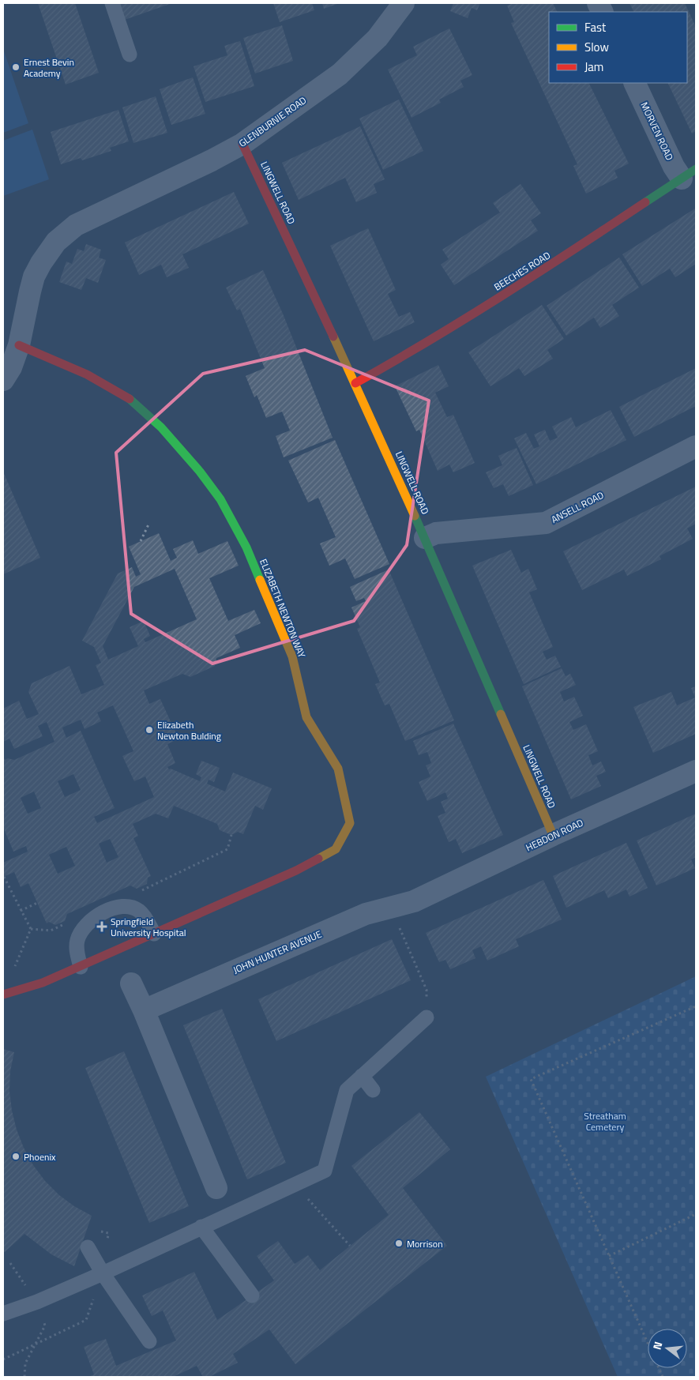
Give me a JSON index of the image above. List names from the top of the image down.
{
  "streets": {
    "street": [
      "GLENBURNIE ROAD",
      "MORVEN ROAD",
      "LINGWELL ROAD",
      "BEECHES ROAD",
      "ANSELL ROAD",
      "ELIZABETH NEWTON WAY",
      "HEBDON ROAD",
      "JOHN HUNTER AVENUE"
    ]
  },
  "crossings": [
    ["GLENBURNIE ROAD", "LINGWELL ROAD"],
    ["GLENBURNIE ROAD", "ELIZABETH NEWTON WAY"],
    ["MORVEN ROAD", "BEECHES ROAD"],
    ["LINGWELL ROAD", "BEECHES ROAD"],
    ["LINGWELL ROAD", "ANSELL ROAD"],
    ["LINGWELL ROAD", "HEBDON ROAD"],
    ["HEBDON ROAD", "JOHN HUNTER AVENUE"]
  ],
  "parks": ["Streatham Cemetery"],
  "places": {
    "other": [
      "Ernest Bevin Academy",
      "Elizabeth Newton Bulding",
      "Phoenix",
      "Morrison"
    ],
    "health": ["Springfield University Hospital"]
  },
  "legend": ["Fast", "Slow", "Jam"],
  "north": "left"
}
